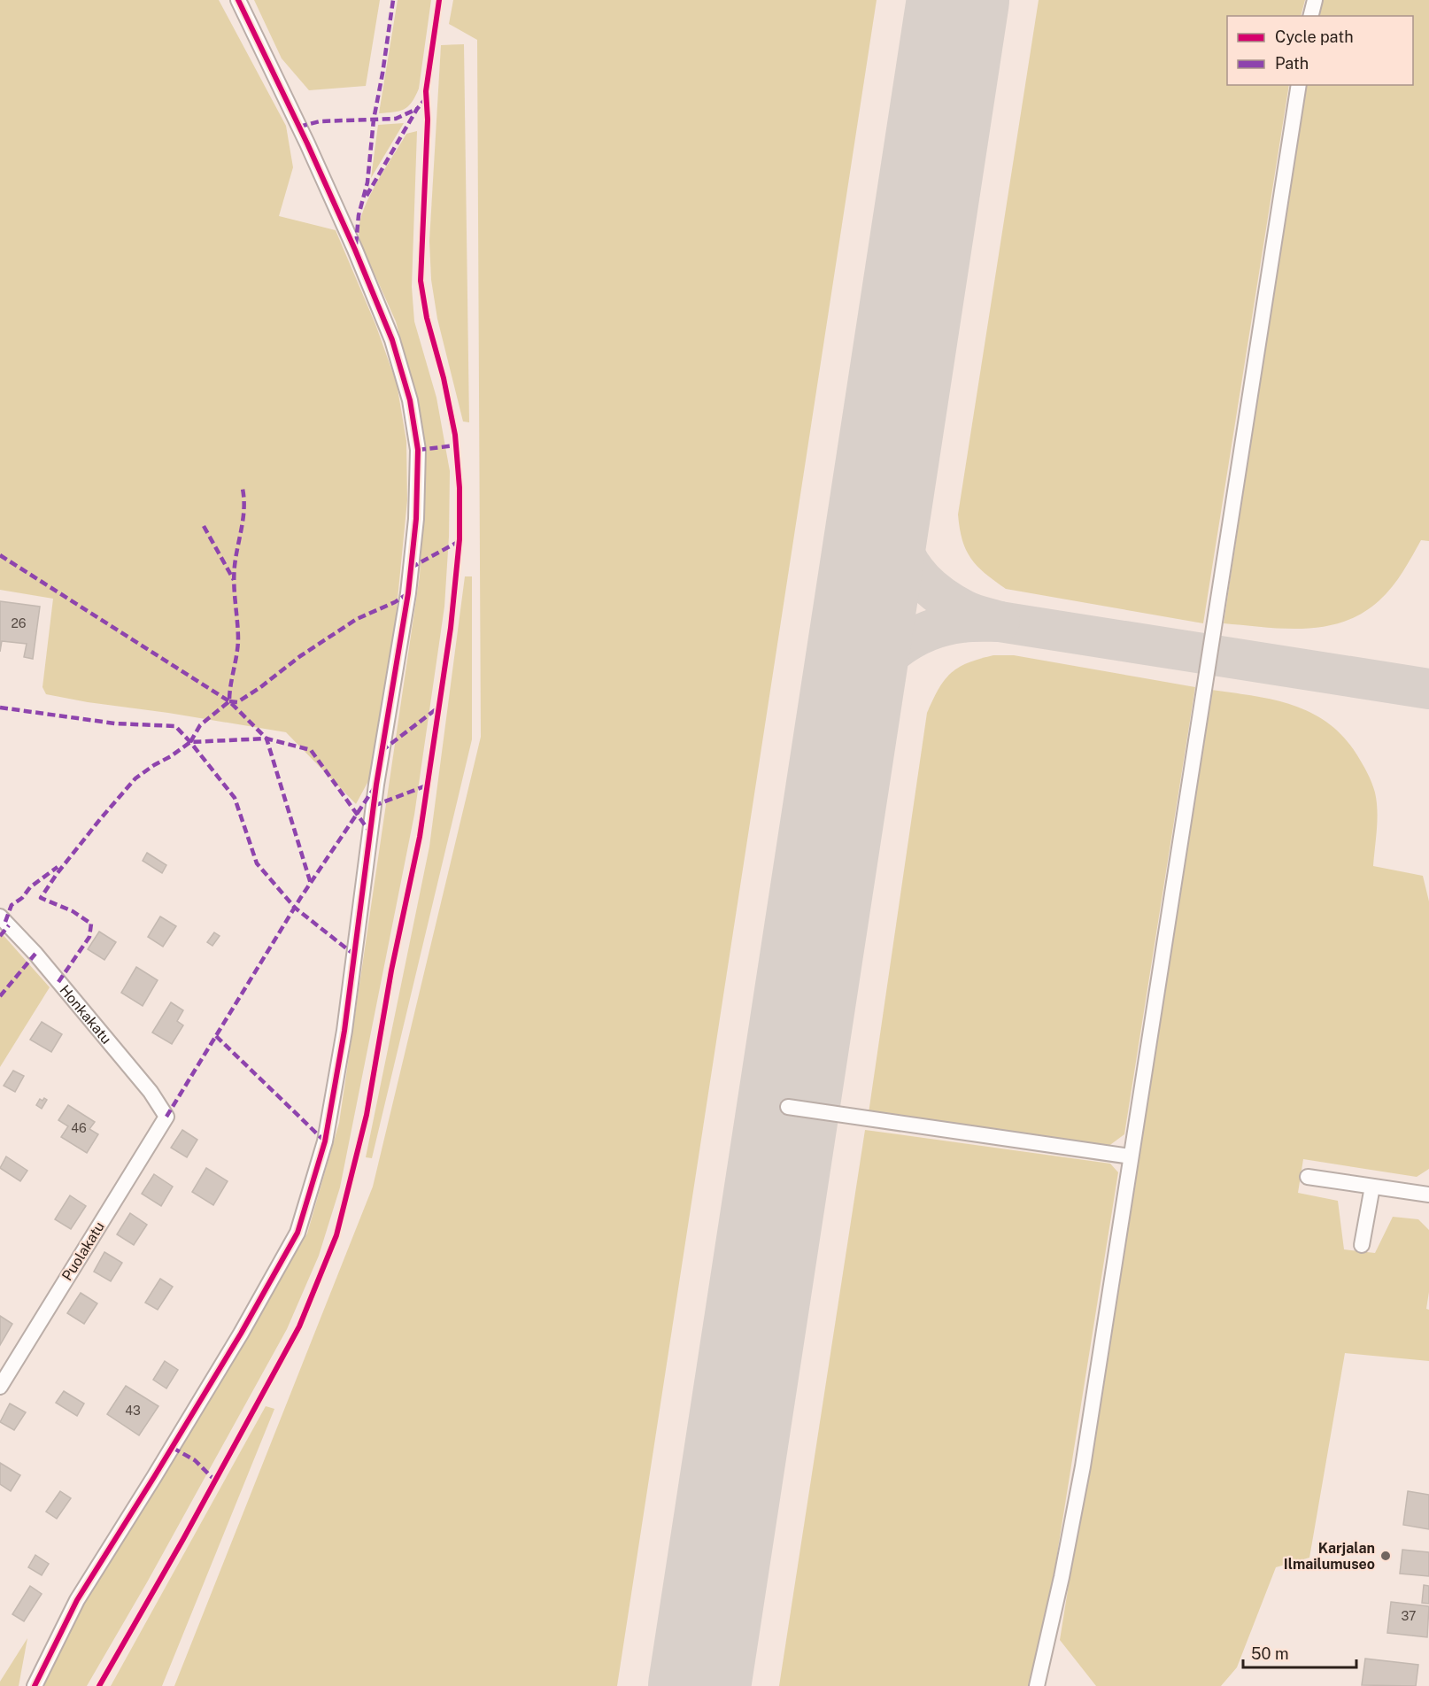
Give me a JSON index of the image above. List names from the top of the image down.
{
  "streets": {
    "street": ["Honkakatu", "Puolakatu"]
  },
  "crossings": [
    ["Honkakatu", "Puolakatu"]
  ],
  "places": ["Karjalan Ilmailumuseo"],
  "house_numbers": [
    "26",
    "46",
    "43",
    "37"
  ],
  "legend": ["Cycle path", "Path"],
  "scale_bar": "50 m"
}
